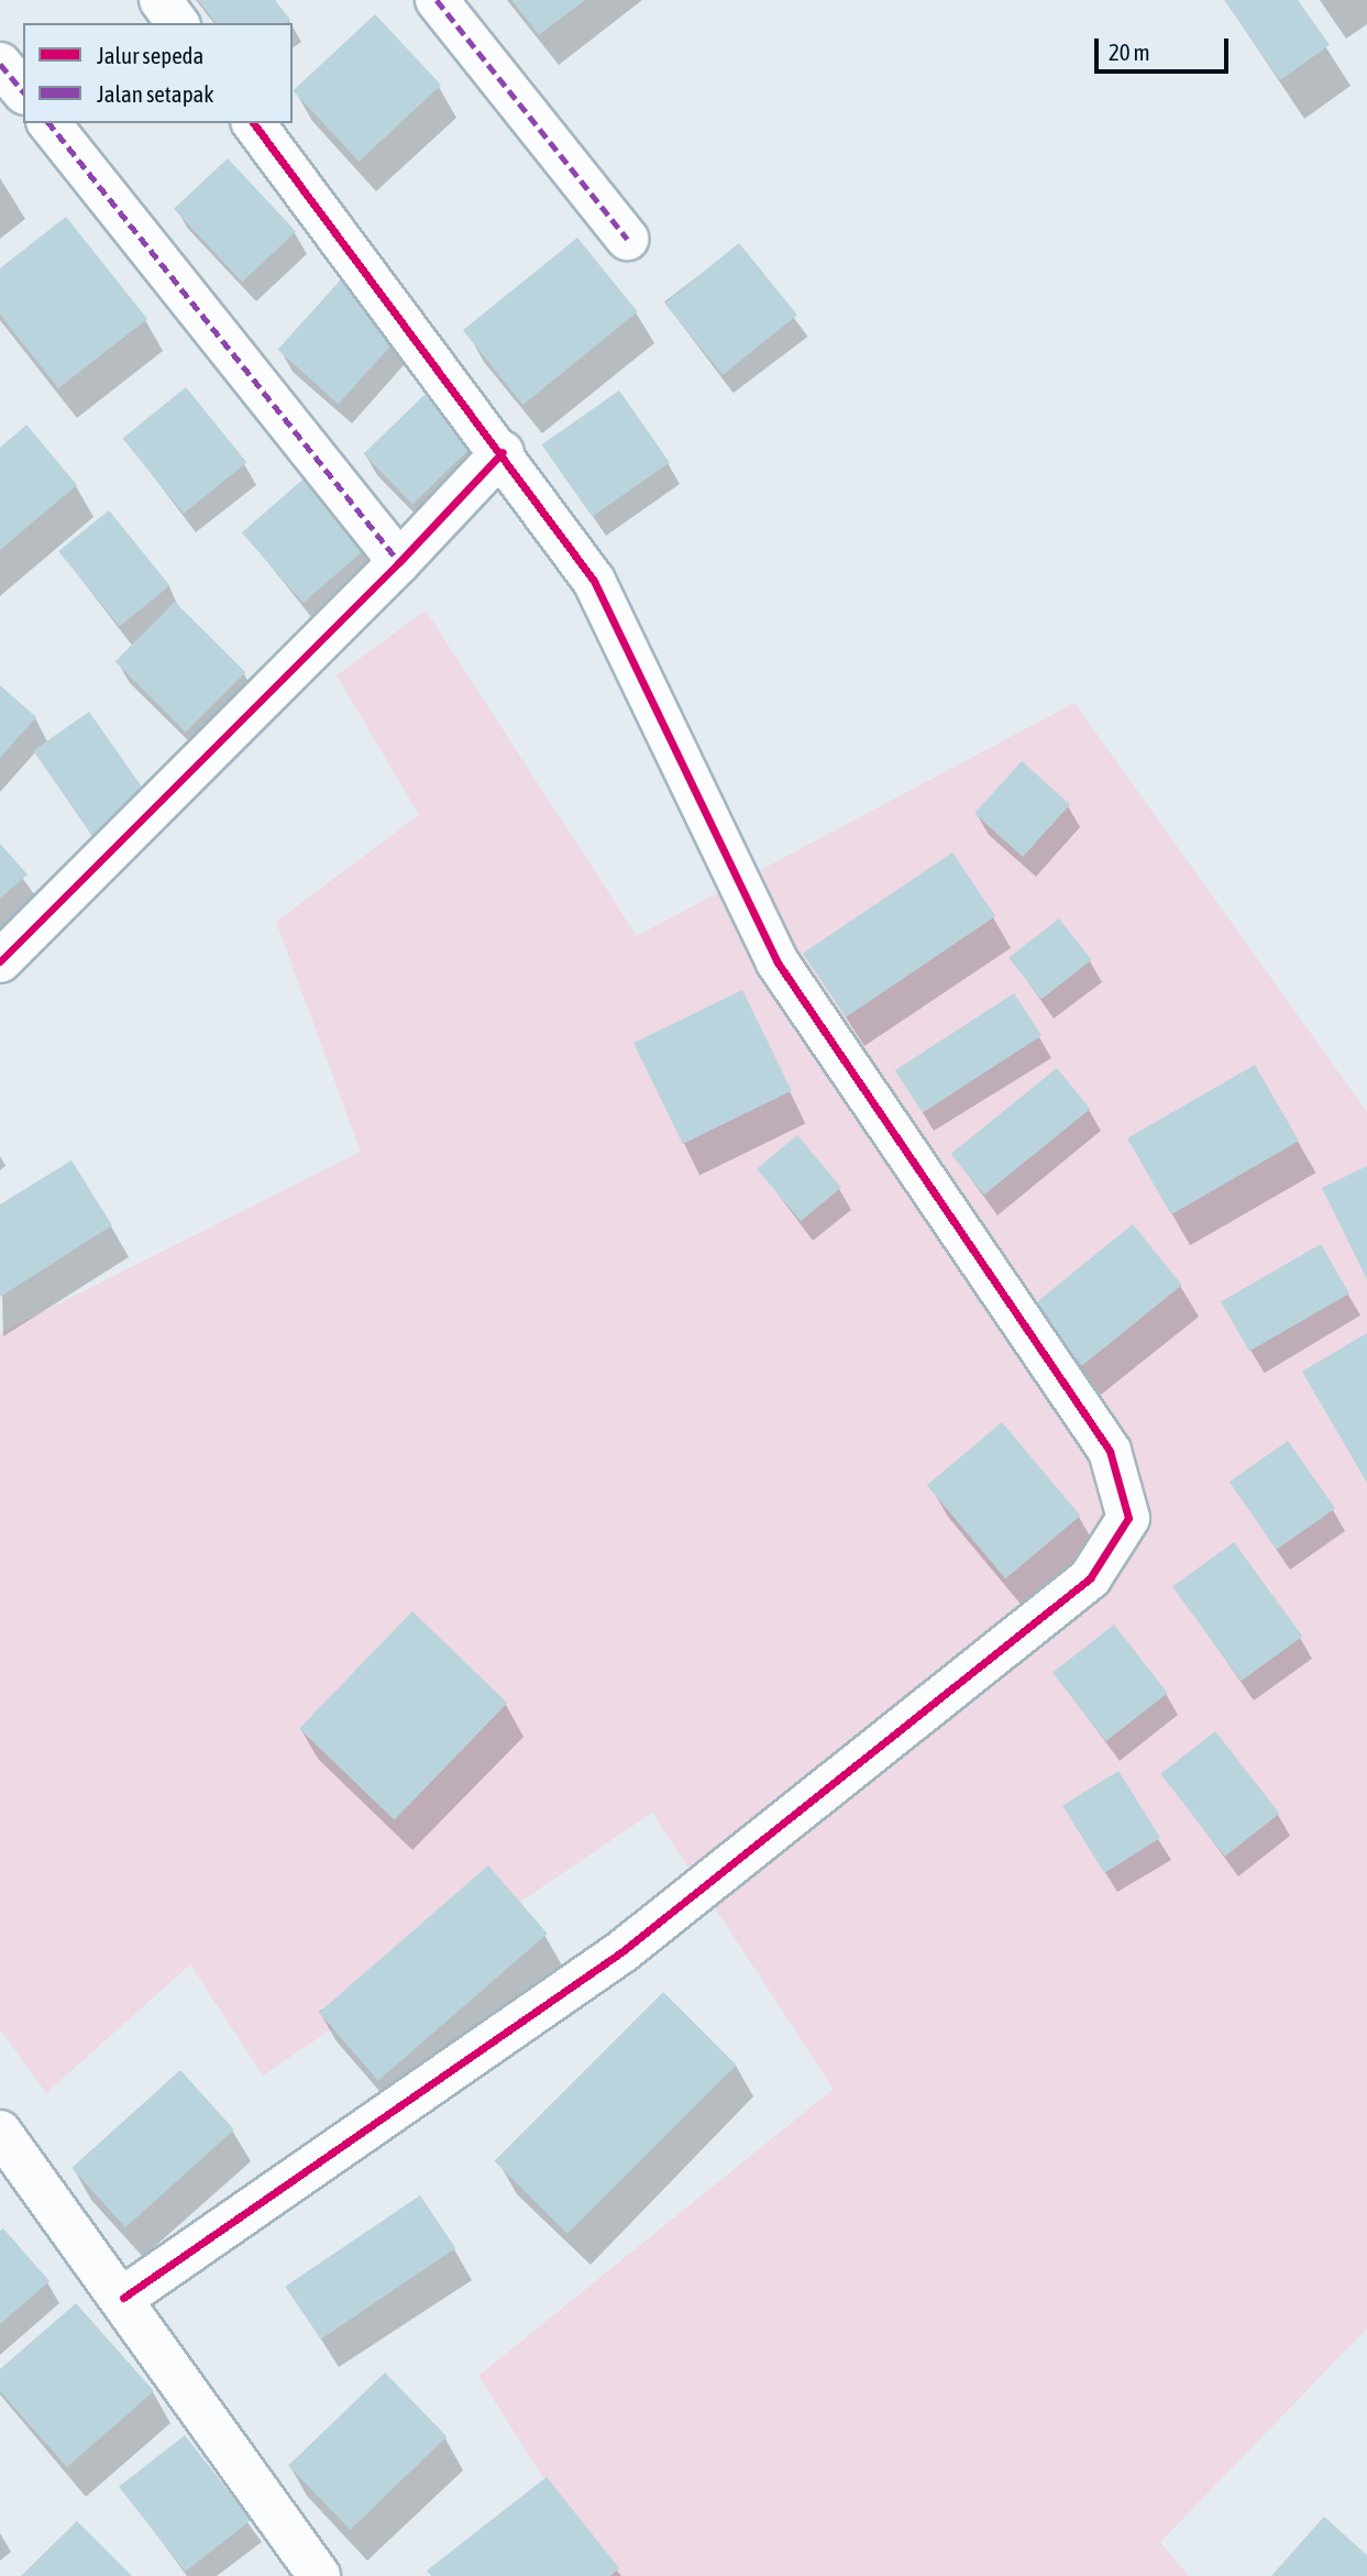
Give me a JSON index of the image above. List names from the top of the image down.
{
  "legend": ["Jalur sepeda", "Jalan setapak"],
  "scale_bar": "20 m"
}
